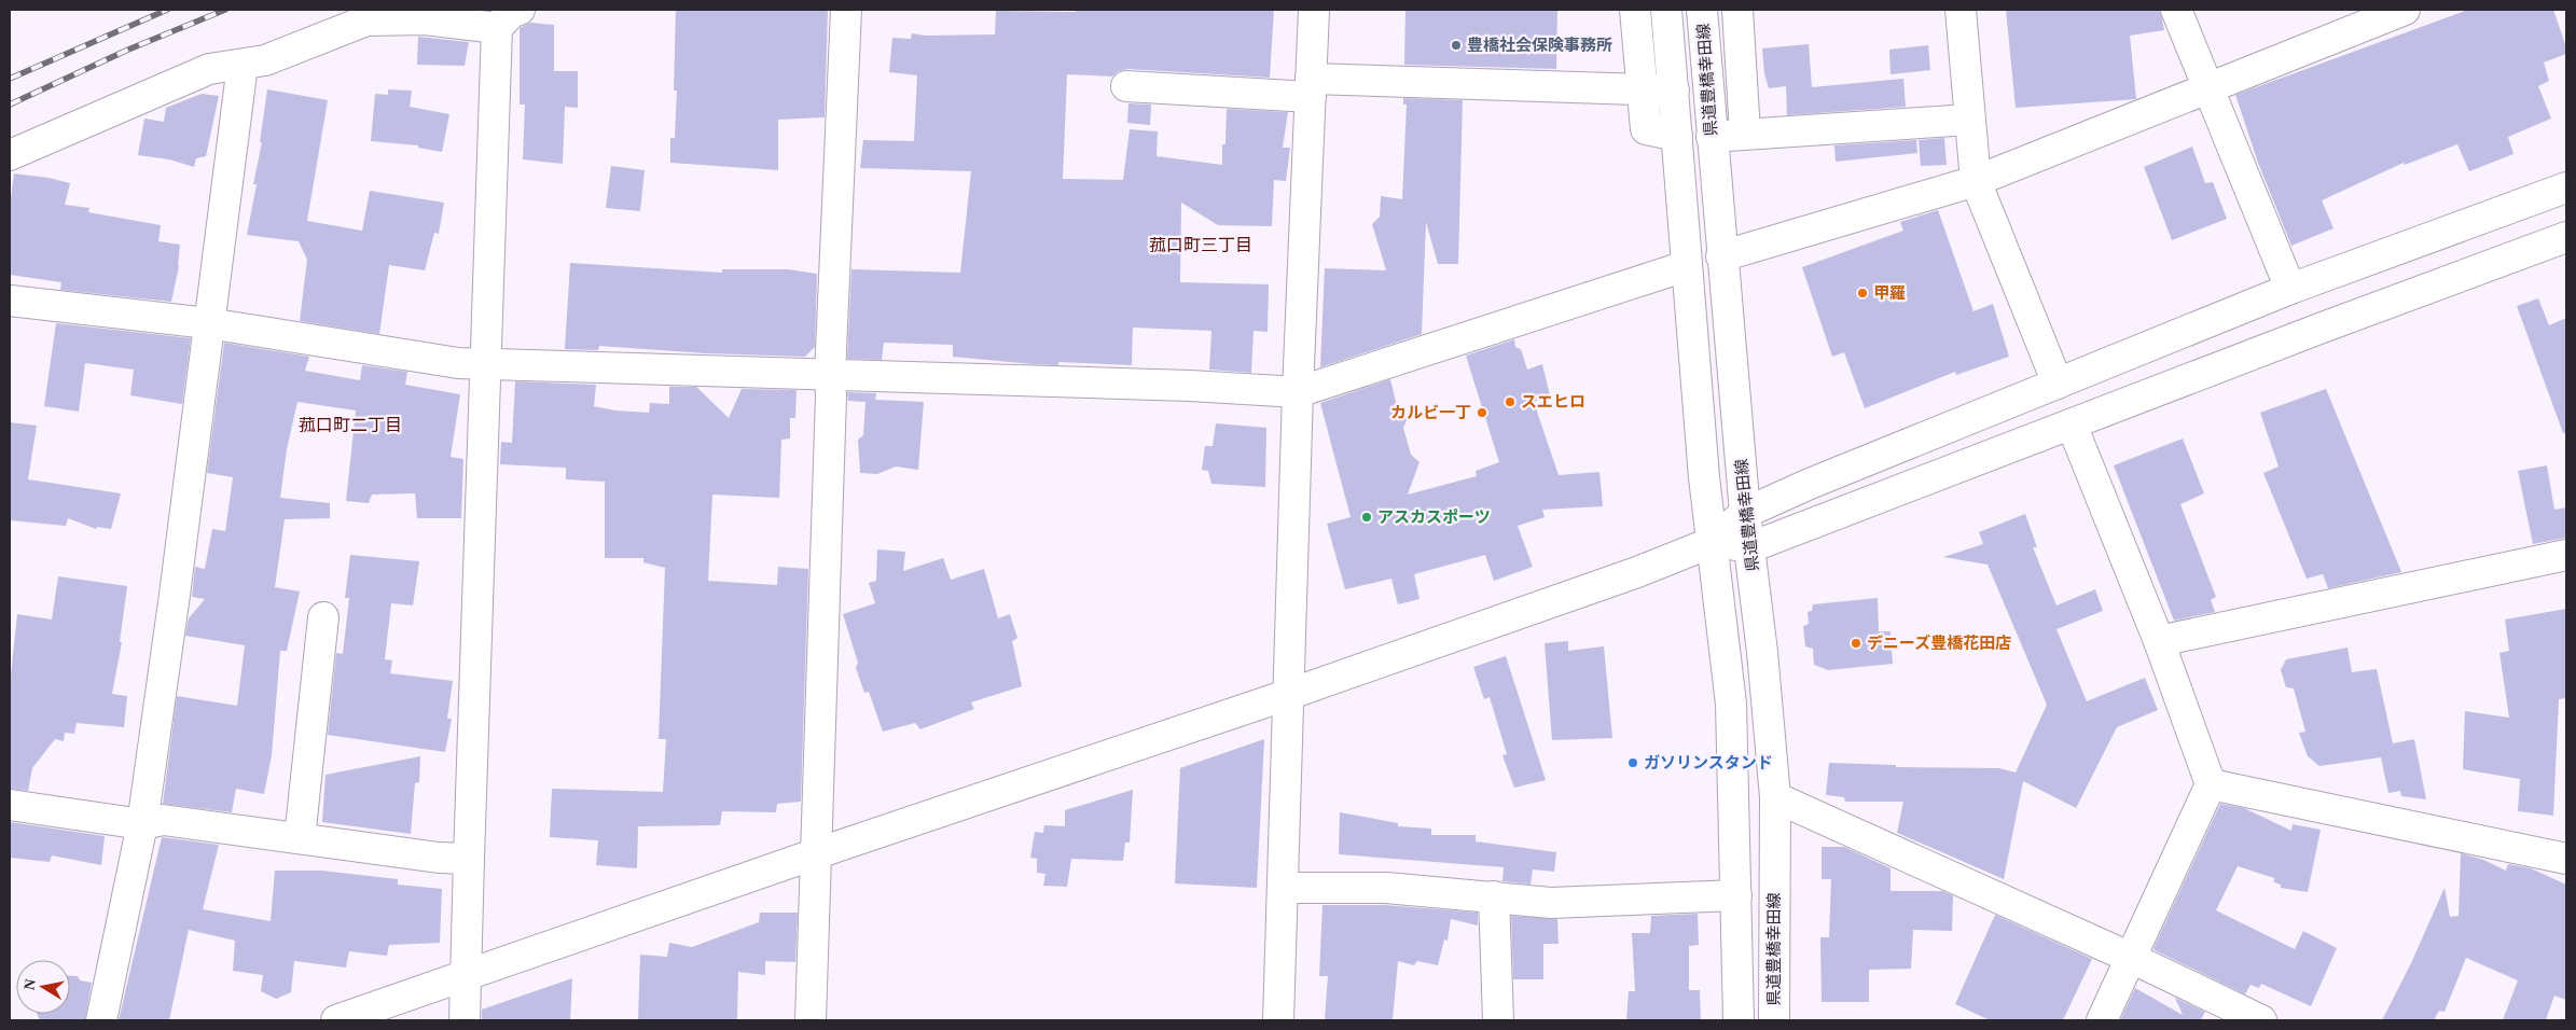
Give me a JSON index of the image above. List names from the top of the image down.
{
  "streets": {
    "street": ["県道豊橋幸田線"]
  },
  "districts": ["菰口町三丁目", "菰口町二丁目"],
  "places": [
    "豊橋社会保険事務所",
    "甲羅",
    "スエヒロ",
    "カルビ一丁",
    "アスカスポーツ",
    "デニーズ豊橋花田店",
    "ガソリンスタンド"
  ],
  "north": "left"
}
